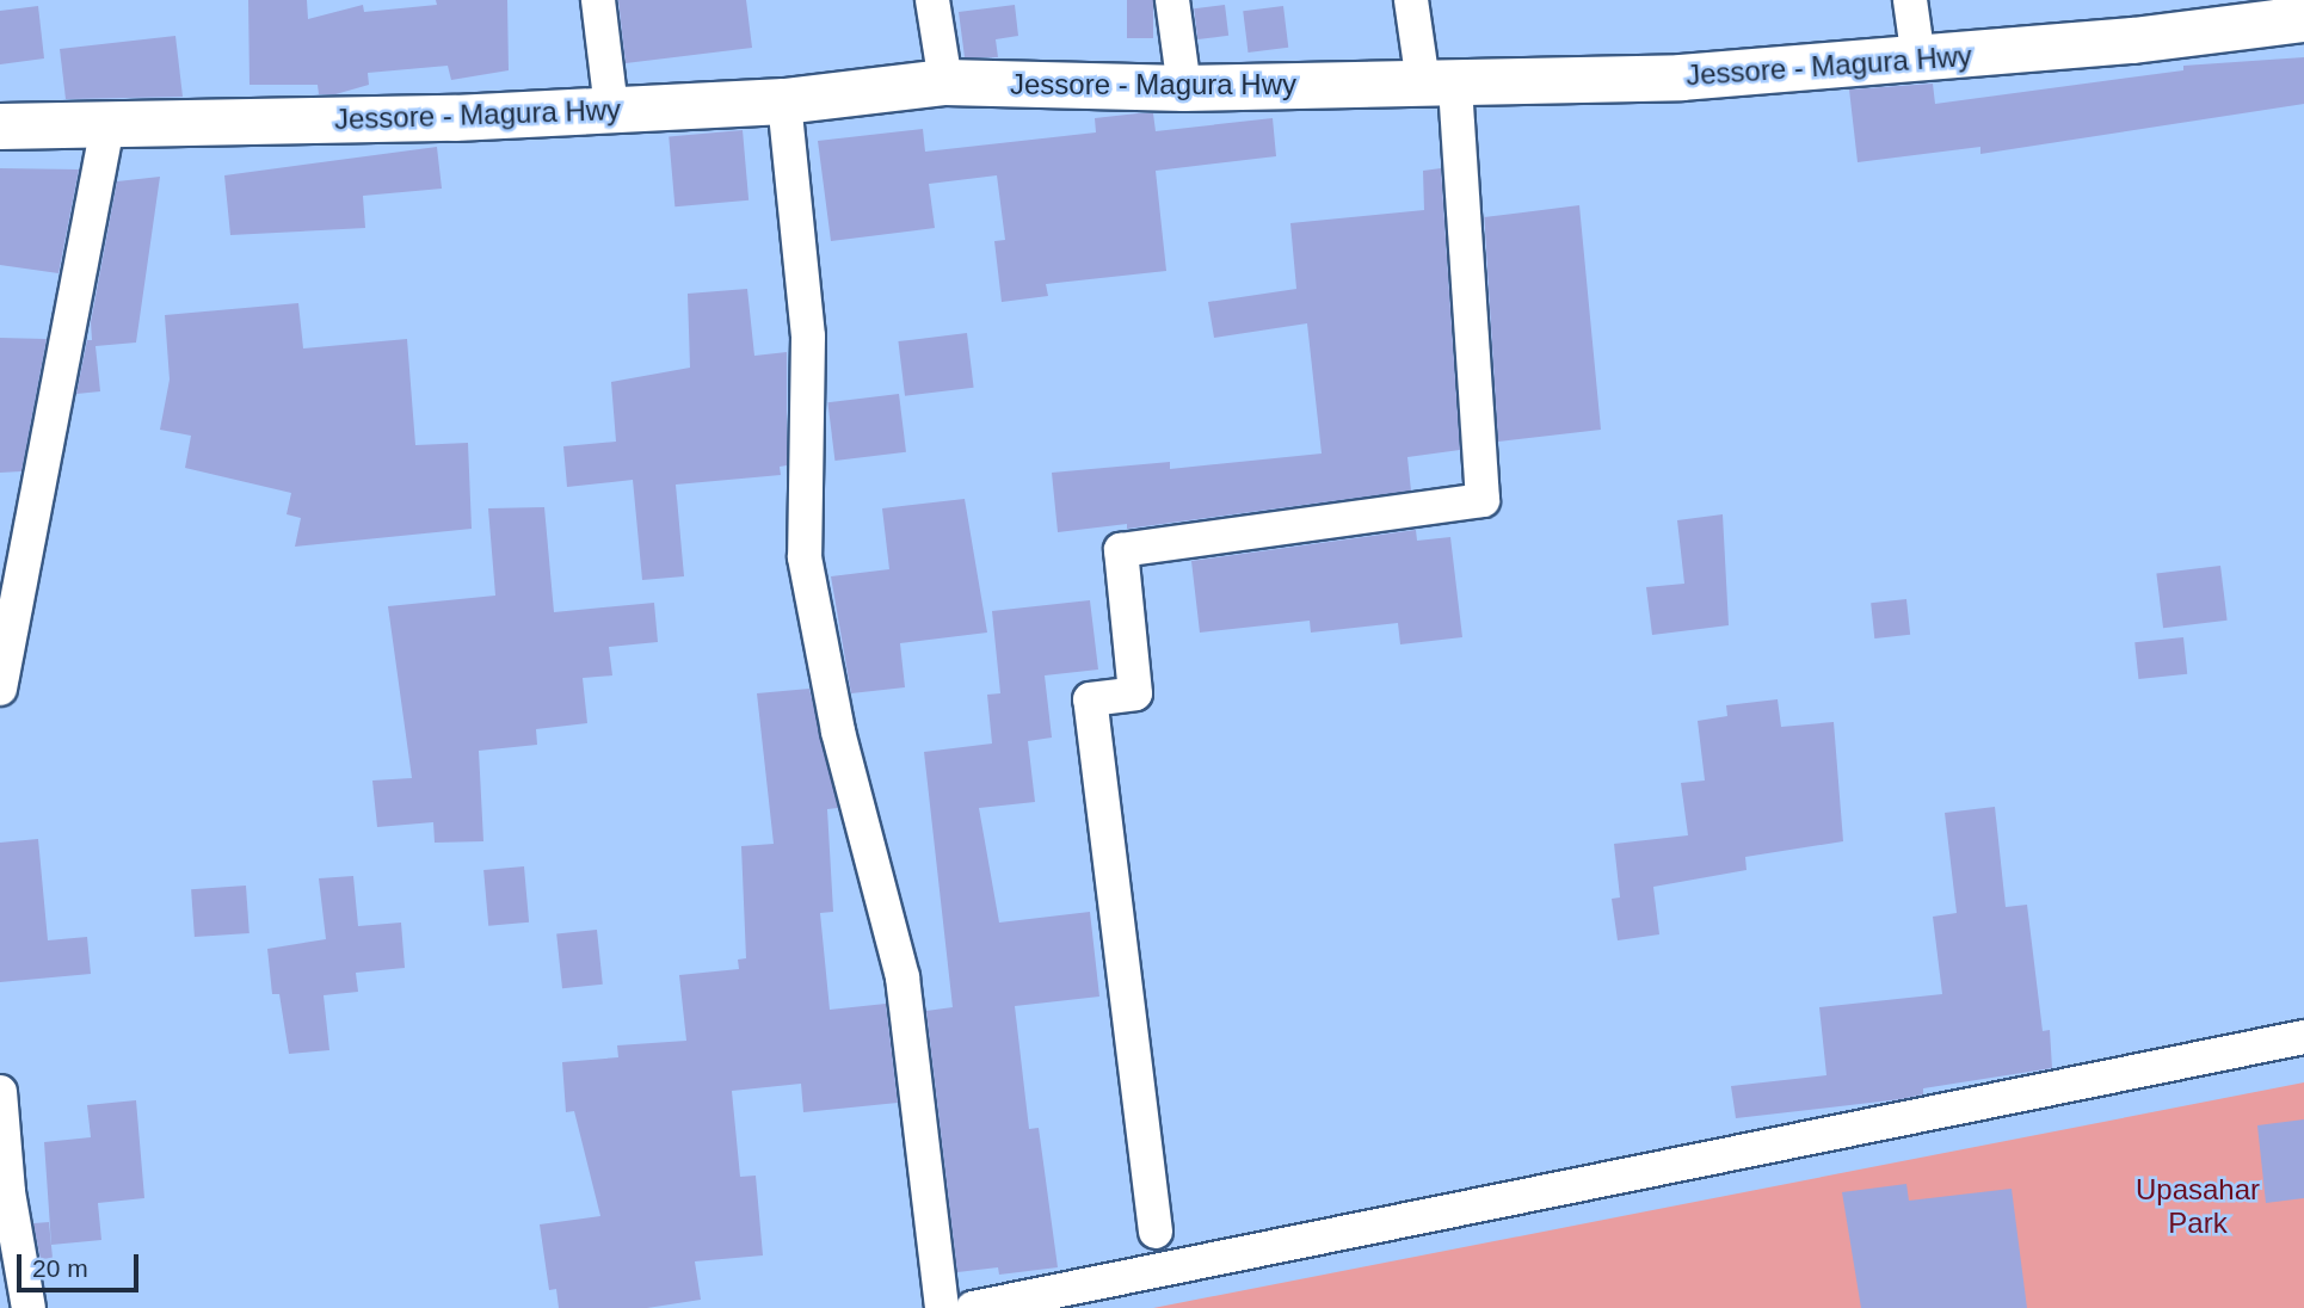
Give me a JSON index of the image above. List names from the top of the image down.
{
  "streets": {
    "highway": ["Jessore - Magura Hwy"]
  },
  "parks": ["Upasahar Park"],
  "scale_bar": "20 m"
}
